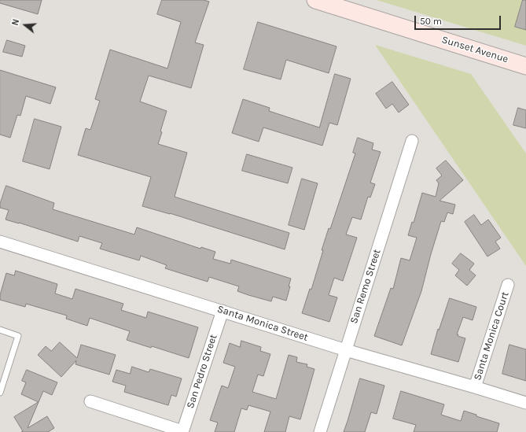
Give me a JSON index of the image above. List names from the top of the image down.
{
  "streets": {
    "main road": ["Sunset Avenue"],
    "street": [
      "San Remo Street",
      "Santa Monica Street",
      "Santa Monica Court",
      "San Pedro Street"
    ]
  },
  "crossings": [
    ["San Remo Street", "Santa Monica Street"],
    ["Santa Monica Street", "Santa Monica Court"],
    ["Santa Monica Street", "San Pedro Street"]
  ],
  "scale_bar": "50 m",
  "north": "left"
}
